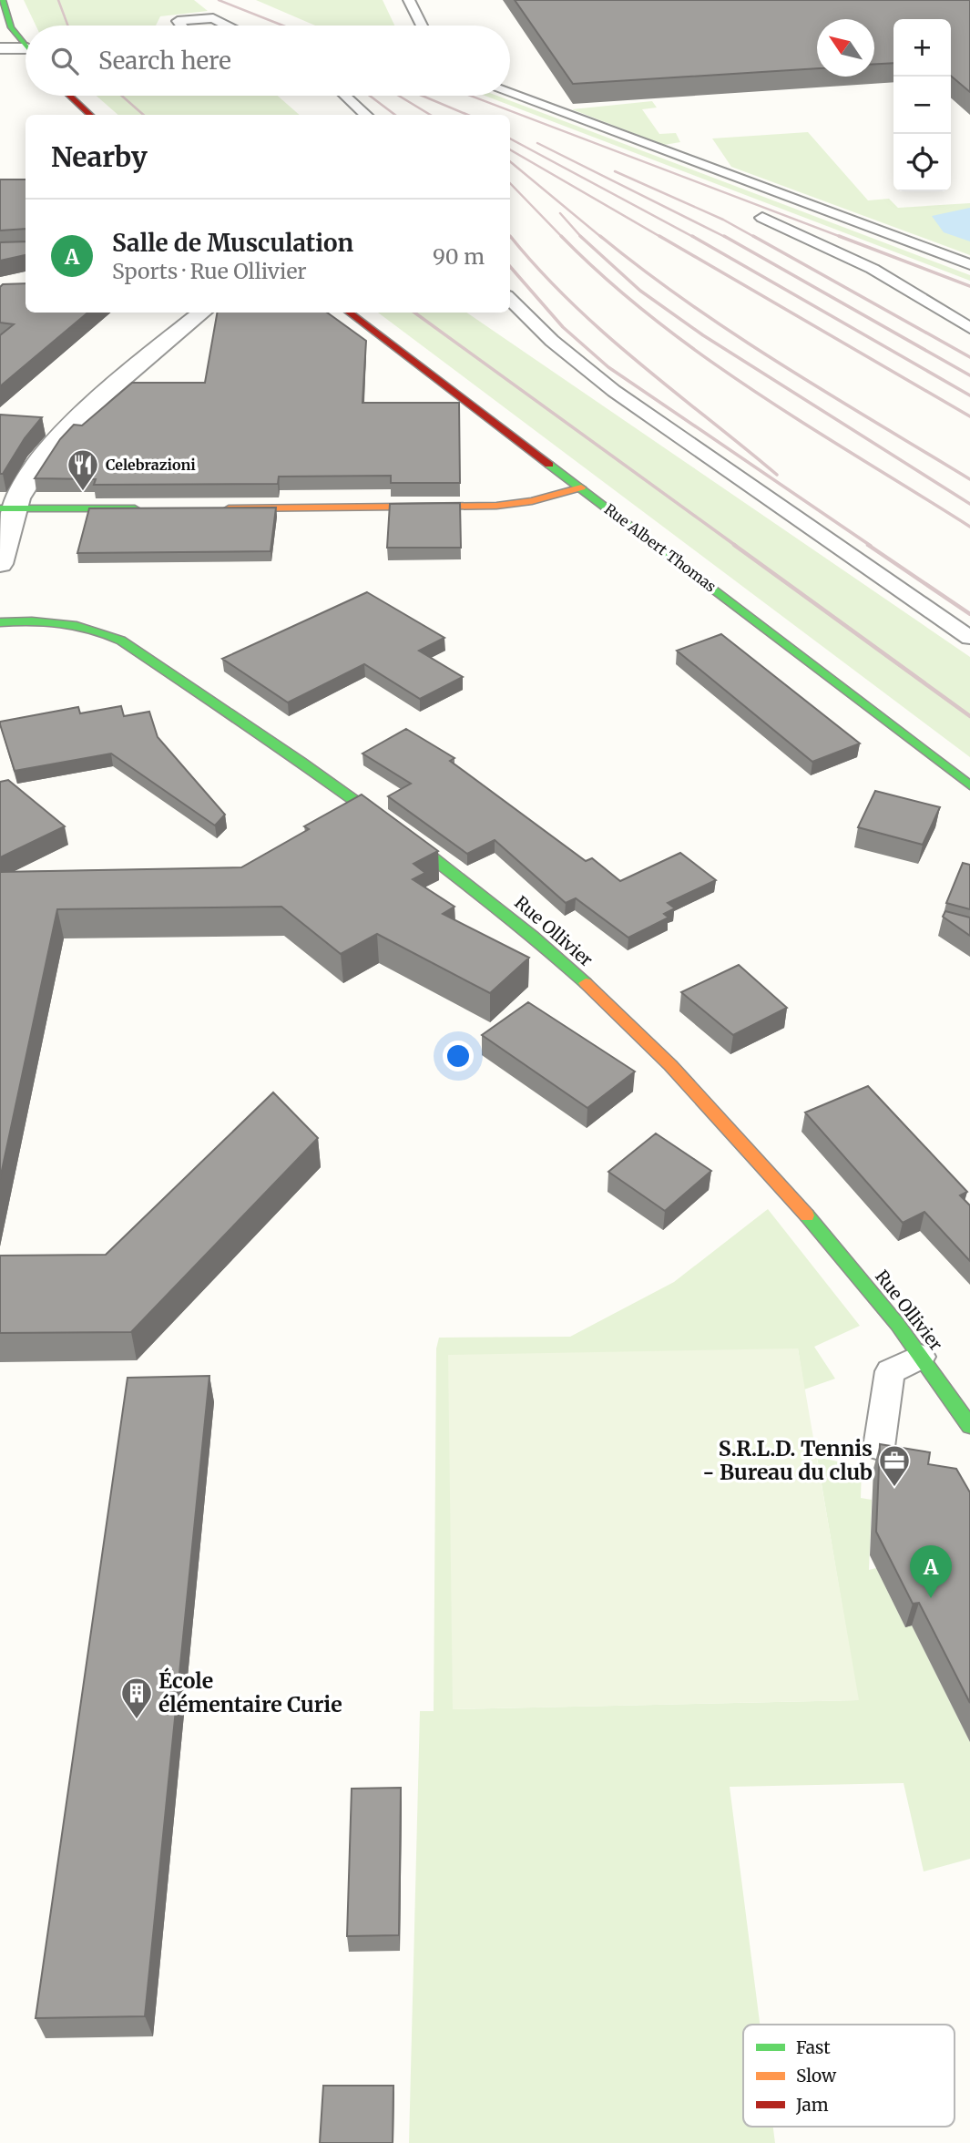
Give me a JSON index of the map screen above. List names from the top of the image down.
{
  "streets": {
    "street": ["Rue Albert Thomas", "Rue Ollivier"]
  },
  "places": {
    "restaurant": ["Celebrazioni"],
    "office": ["S.R.L.D. Tennis - Bureau du club"],
    "building": ["École élémentaire Curie"]
  },
  "legend": ["Fast", "Slow", "Jam"],
  "north": "top left",
  "page": {
    "map_buttons": ["+", "−"],
    "search": "Search here",
    "heading": "Nearby",
    "list": [
      {
        "mark": "A",
        "name": "Salle de Musculation",
        "note": "Sports · Rue Ollivier",
        "value": "90 m"
      }
    ],
    "pins": "A"
  }
}
